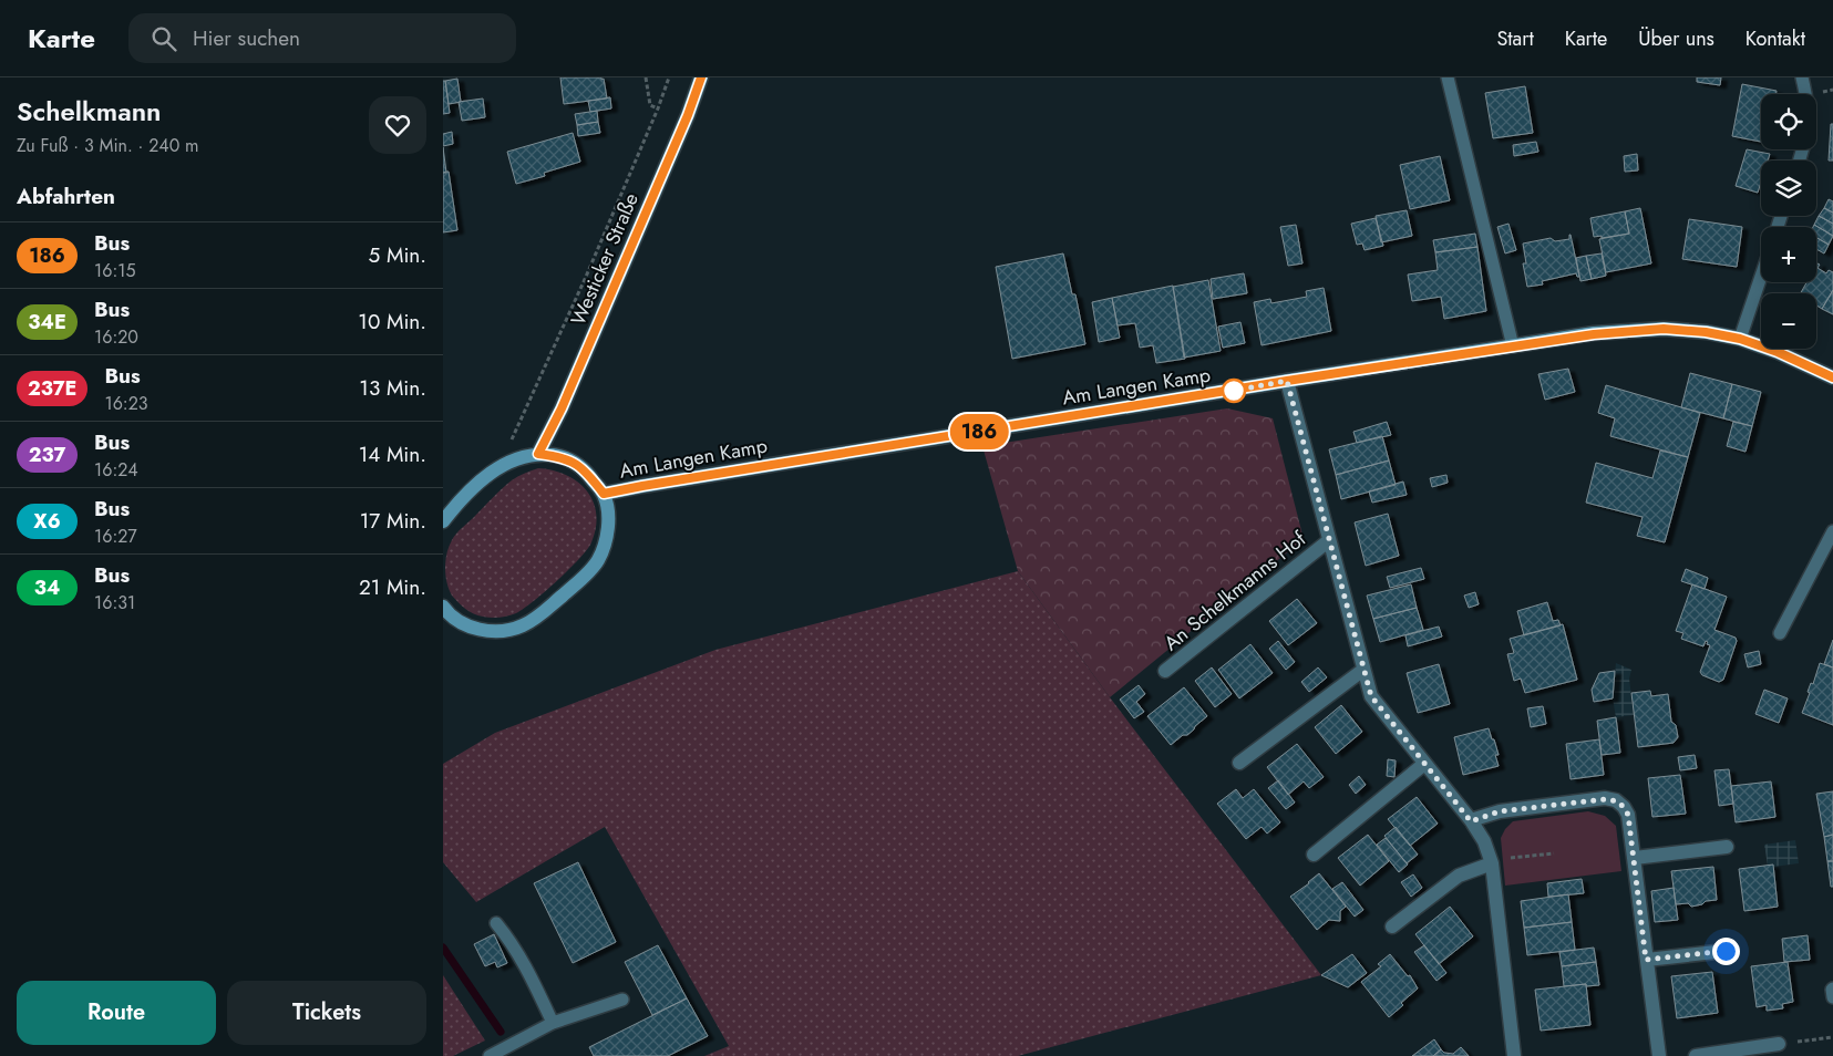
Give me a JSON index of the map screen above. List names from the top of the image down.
{
  "streets": {
    "street": ["Westicker Straße", "Am Langen Kamp", "An Schelkmanns Hof"]
  },
  "crossings": [
    ["Am Langen Kamp", "An Schelkmanns Hof"]
  ],
  "lines": ["bus line 186"],
  "page": {
    "header": "Karte",
    "search": "Hier suchen",
    "nav": [
      "Start",
      "Karte",
      "Über uns",
      "Kontakt"
    ],
    "heading": [
      ["Schelkmann", "Zu Fuß · 3 Min. · 240 m"],
      "Abfahrten"
    ],
    "on_map": "186",
    "map_buttons": ["+", "−"],
    "list": [
      {
        "mark": "186",
        "name": "Bus",
        "note": "16:15",
        "value": "5 Min."
      },
      {
        "mark": "34E",
        "name": "Bus",
        "note": "16:20",
        "value": "10 Min."
      },
      {
        "mark": "237E",
        "name": "Bus",
        "note": "16:23",
        "value": "13 Min."
      },
      {
        "mark": "237",
        "name": "Bus",
        "note": "16:24",
        "value": "14 Min."
      },
      {
        "mark": "X6",
        "name": "Bus",
        "note": "16:27",
        "value": "17 Min."
      },
      {
        "mark": "34",
        "name": "Bus",
        "note": "16:31",
        "value": "21 Min."
      }
    ],
    "buttons": ["Route", "Tickets"]
  }
}
